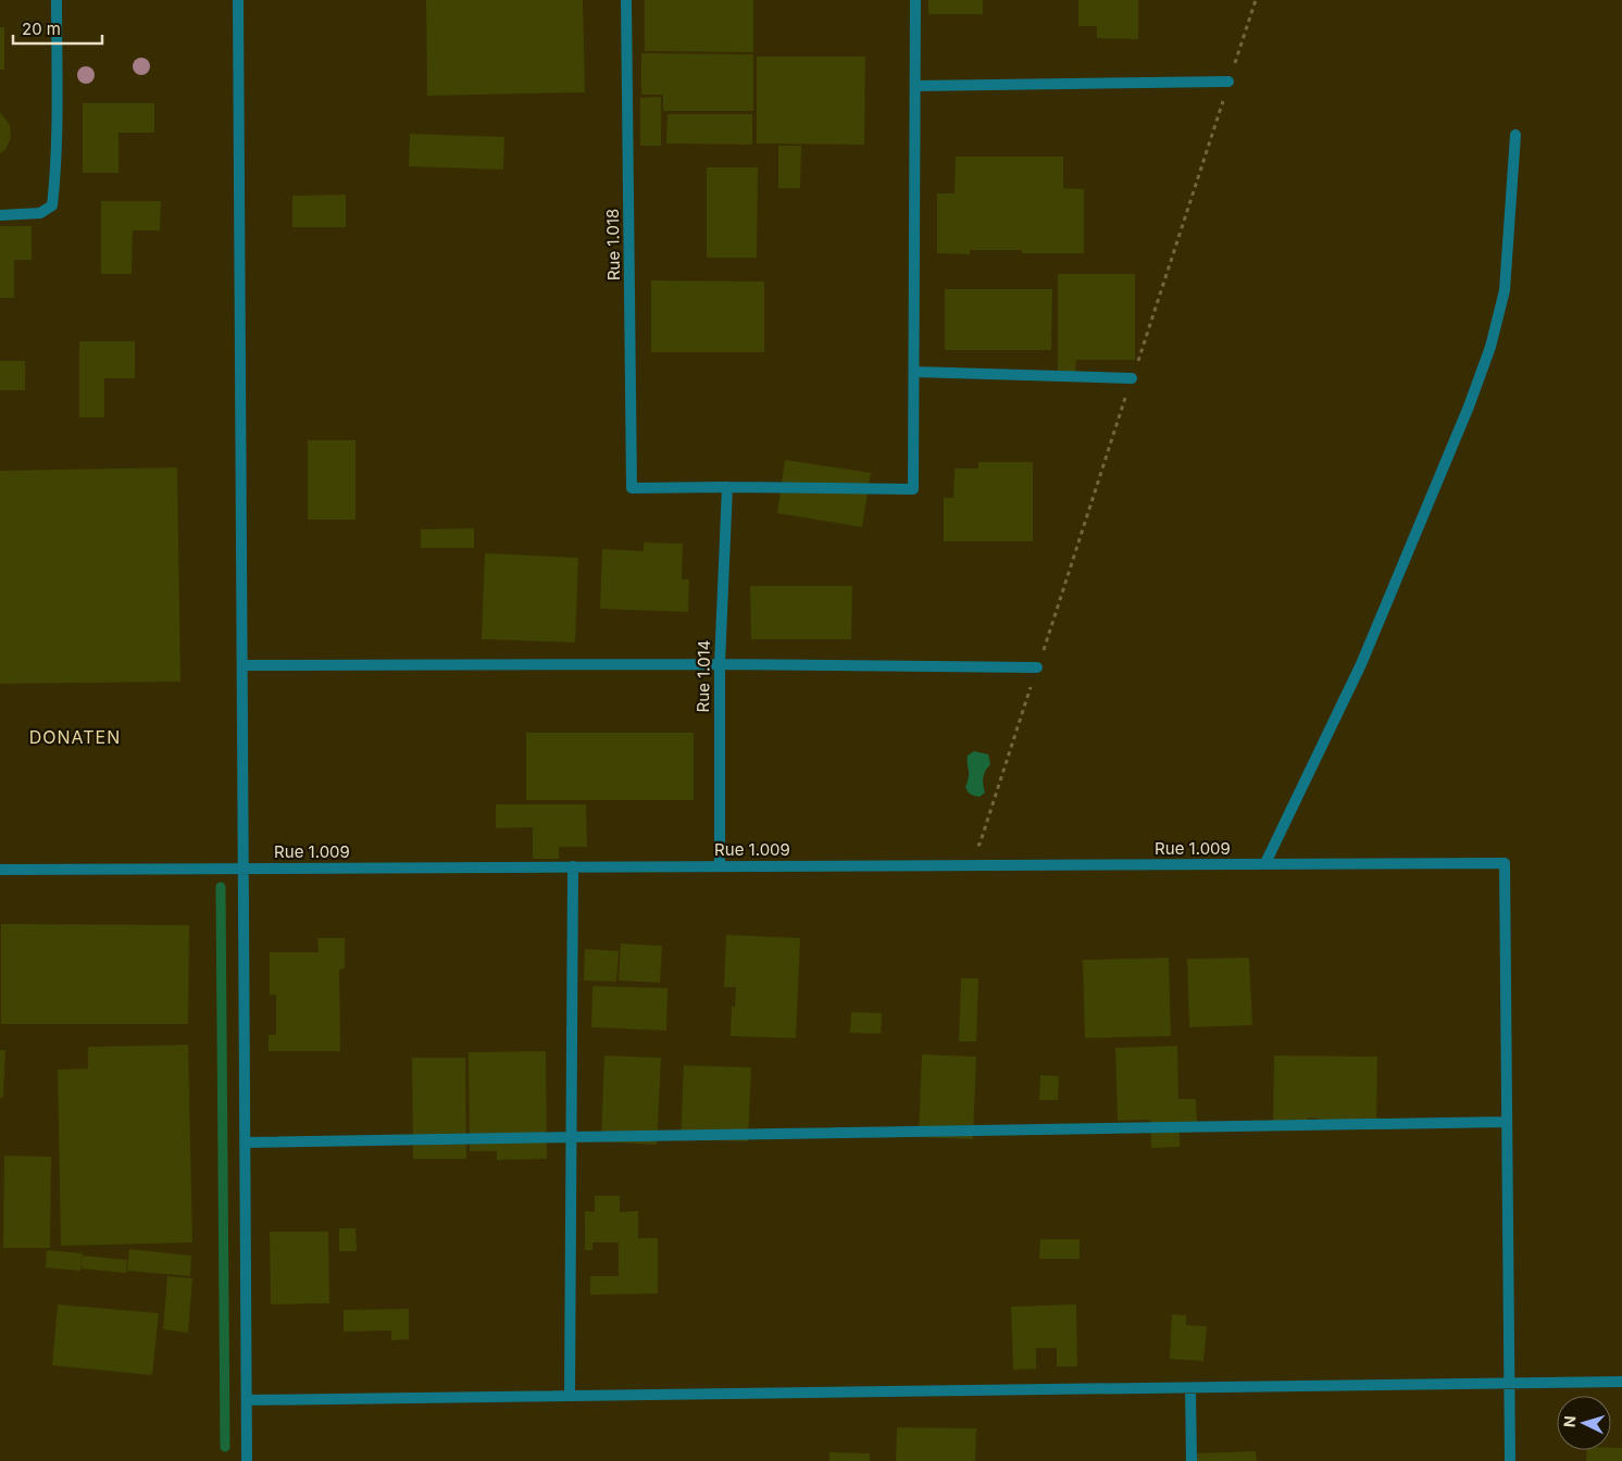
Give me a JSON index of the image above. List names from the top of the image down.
{
  "streets": {
    "street": ["Rue 1.018", "Rue 1.014", "Rue 1.009"]
  },
  "crossings": [
    ["Rue 1.018", "Rue 1.014"],
    ["Rue 1.014", "Rue 1.009"]
  ],
  "districts": ["DONATEN"],
  "scale_bar": "20 m",
  "north": "left"
}
